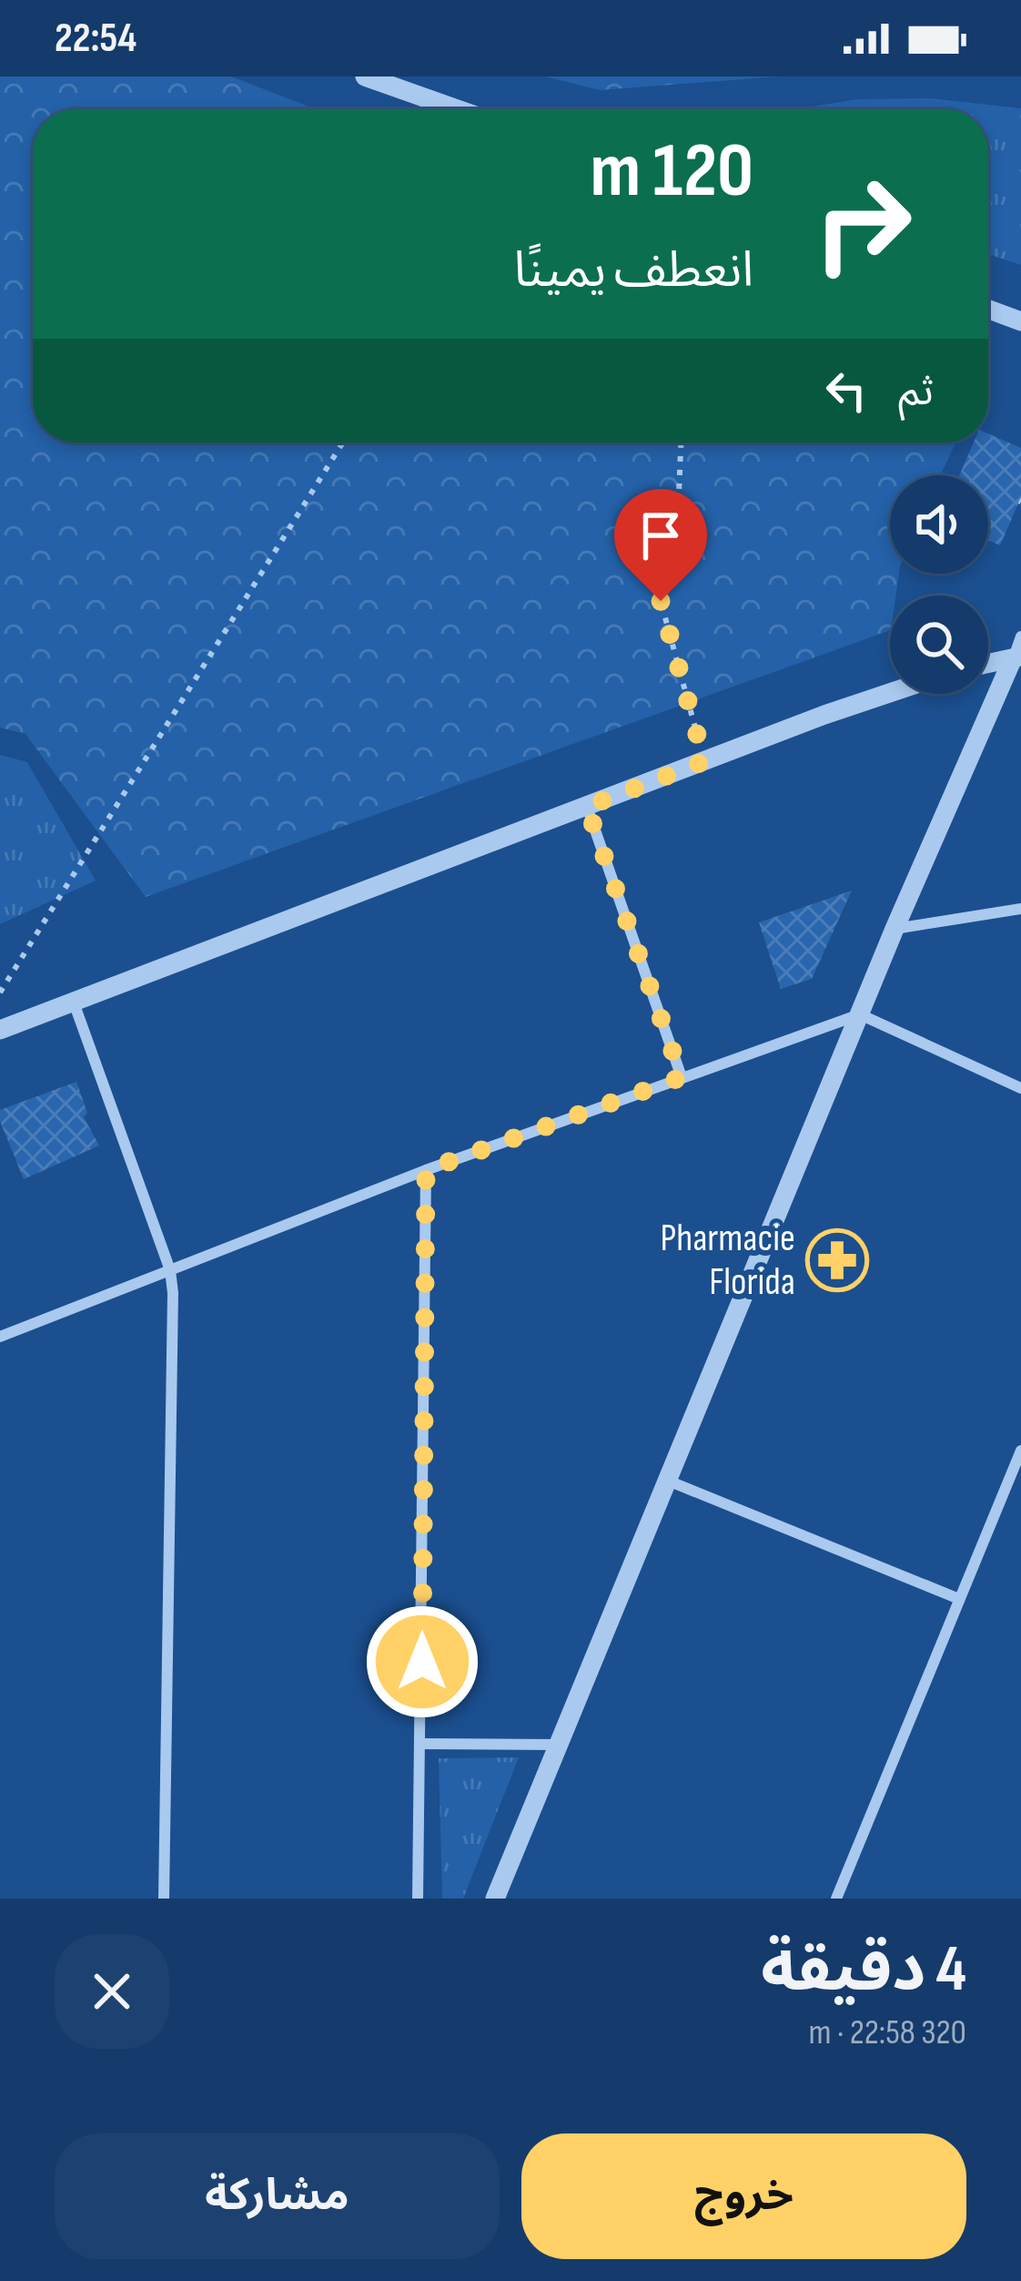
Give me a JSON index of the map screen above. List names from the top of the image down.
{
  "places": {
    "pharmacy": ["Pharmacie Florida"]
  },
  "page": {
    "status": "22:54",
    "turn": ["120 m", "انعطف يمينًا"],
    "then": "ثم",
    "heading": ["4 دقيقة", "320 m · 22:58"],
    "buttons": ["خروج", "مشاركة"]
  }
}
